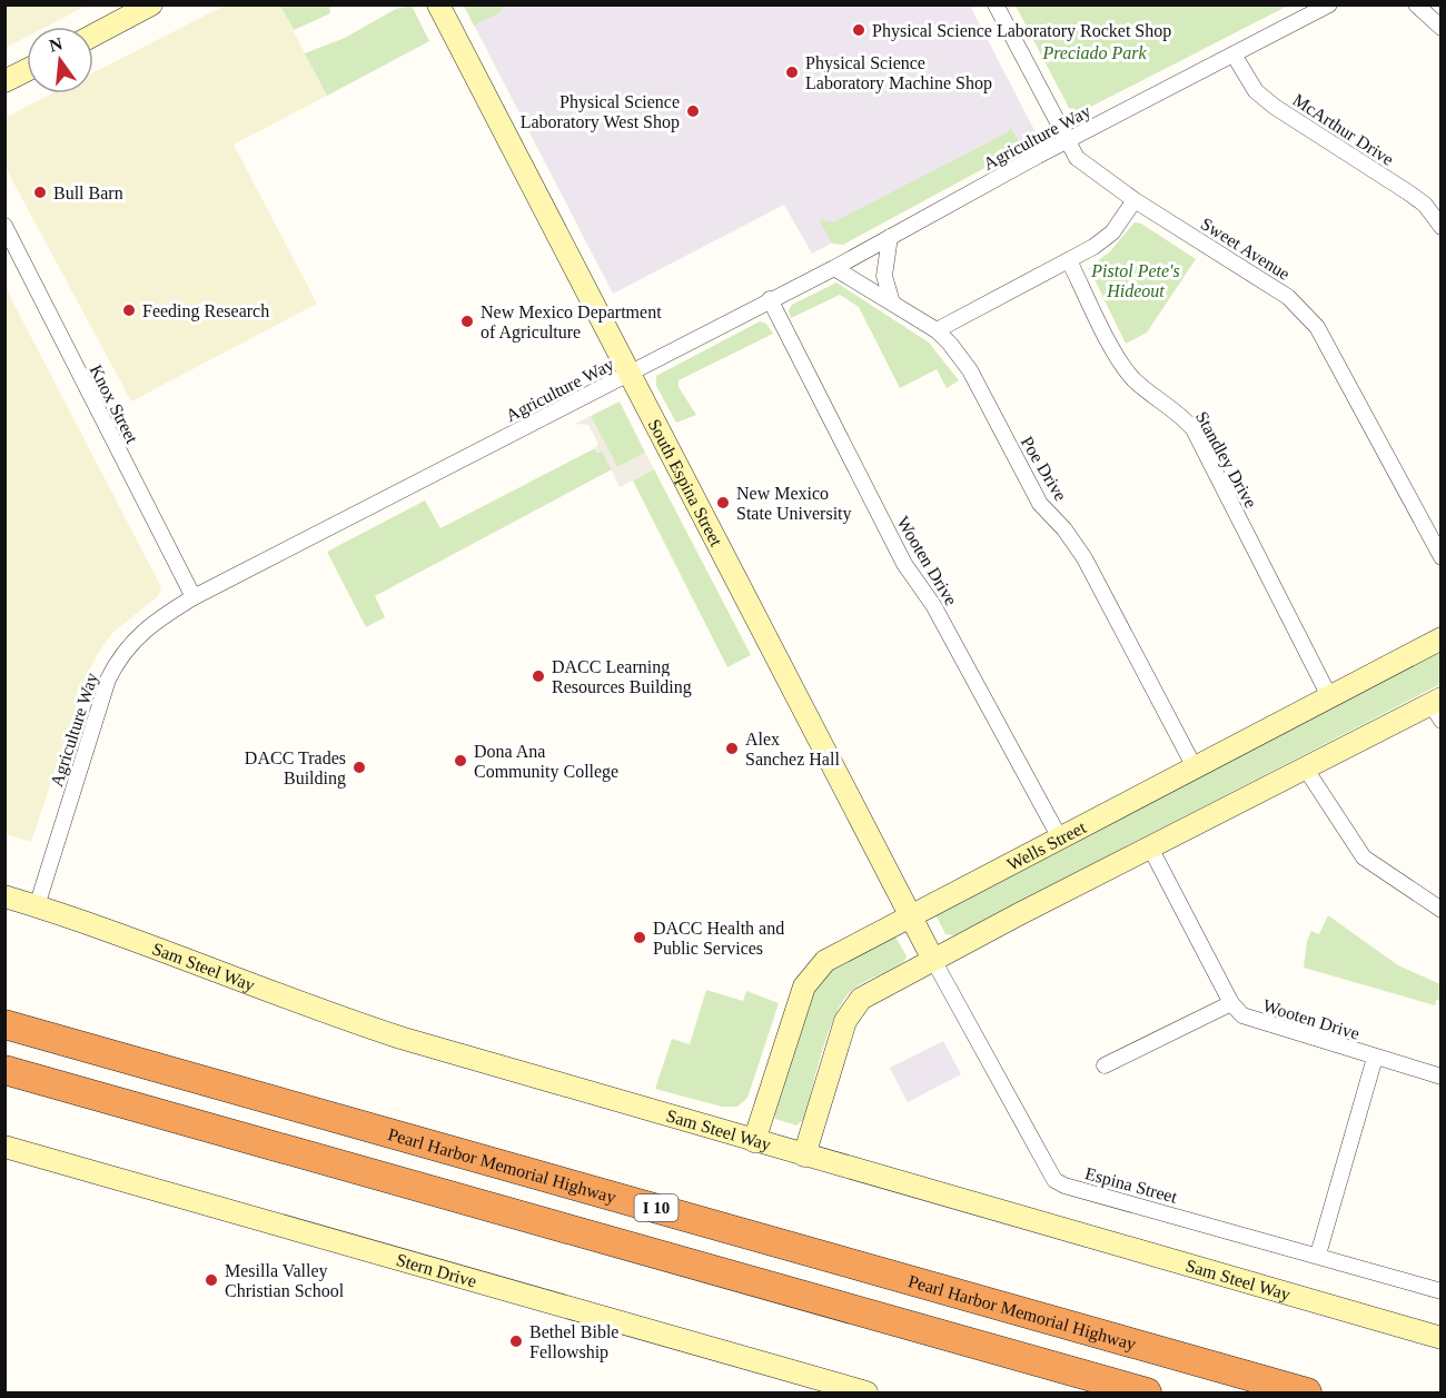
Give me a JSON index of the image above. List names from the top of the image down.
{
  "streets": {
    "highway": ["Pearl Harbor Memorial Highway", "I 10"],
    "street": [
      "McArthur Drive",
      "Agriculture Way",
      "Sweet Avenue",
      "Knox Street",
      "Standley Drive",
      "Poe Drive",
      "South Espina Street",
      "Wooten Drive",
      "Wells Street",
      "Sam Steel Way",
      "Espina Street",
      "Stern Drive"
    ]
  },
  "crossings": [
    ["McArthur Drive", "Agriculture Way"],
    ["Agriculture Way", "Sweet Avenue"],
    ["Agriculture Way", "Knox Street"],
    ["Agriculture Way", "Poe Drive"],
    ["Agriculture Way", "South Espina Street"],
    ["Agriculture Way", "Wooten Drive"],
    ["Agriculture Way", "Sam Steel Way"],
    ["Standley Drive", "Wells Street"],
    ["Poe Drive", "Wells Street"],
    ["South Espina Street", "Wells Street"],
    ["South Espina Street", "Espina Street"],
    ["Wooten Drive", "Wells Street"],
    ["Wells Street", "Sam Steel Way"]
  ],
  "parks": ["Preciado Park", "Pistol Pete's Hideout"],
  "places": [
    "Physical Science Laboratory Rocket Shop",
    "Physical Science Laboratory Machine Shop",
    "Physical Science Laboratory West Shop",
    "Bull Barn",
    "Feeding Research",
    "New Mexico Department of Agriculture",
    "New Mexico State University",
    "DACC Learning Resources Building",
    "Alex Sanchez Hall",
    "Dona Ana Community College",
    "DACC Trades Building",
    "DACC Health and Public Services",
    "Mesilla Valley Christian School",
    "Bethel Bible Fellowship"
  ],
  "north": "top"
}
